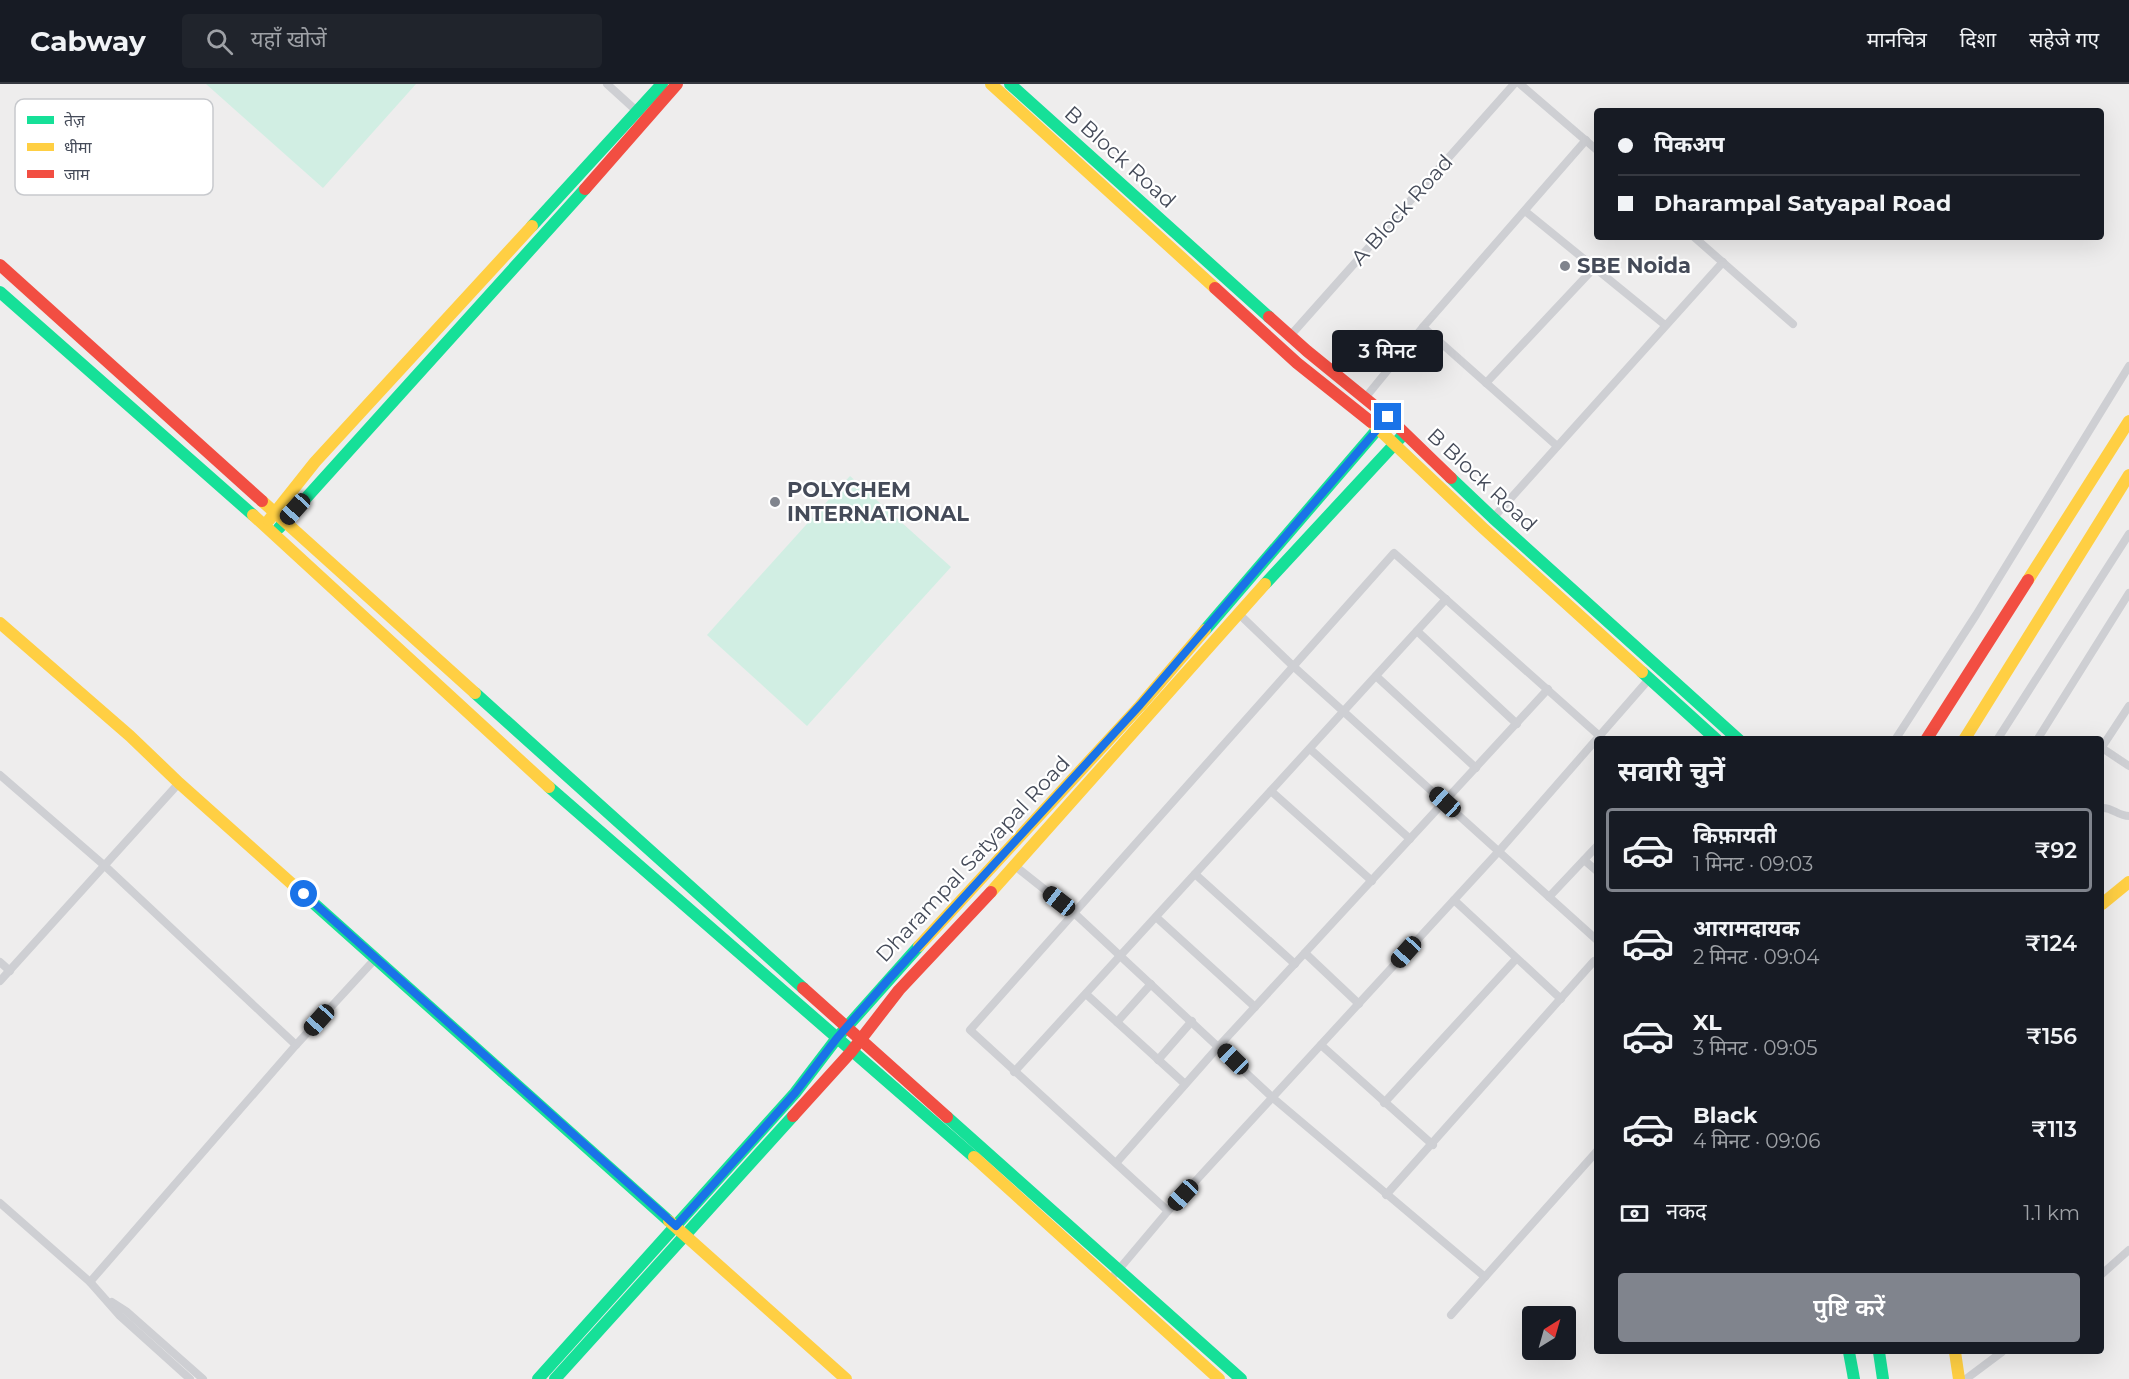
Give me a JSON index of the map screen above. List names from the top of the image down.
{
  "streets": {
    "street": ["B Block Road", "A Block Road", "Dharampal Satyapal Road"]
  },
  "crossings": [
    ["B Block Road", "A Block Road"],
    ["B Block Road", "Dharampal Satyapal Road"]
  ],
  "places": ["SBE Noida", "POLYCHEM INTERNATIONAL"],
  "legend": ["तेज़", "धीमा", "जाम"],
  "north": "top right",
  "page": {
    "header": "Cabway",
    "search": "यहाँ खोजें",
    "nav": ["मानचित्र", "दिशा", "सहेजे गए"],
    "banner": ["पिकअप", "Dharampal Satyapal Road"],
    "bubble": "3 मिनट",
    "heading": "सवारी चुनें",
    "list": [
      {
        "name": "किफ़ायती",
        "note": "1 मिनट · 09:03",
        "value": "₹92"
      },
      {
        "name": "आरामदायक",
        "note": "2 मिनट · 09:04",
        "value": "₹124"
      },
      {
        "name": "XL",
        "note": "3 मिनट · 09:05",
        "value": "₹156"
      },
      {
        "name": "Black",
        "note": "4 मिनट · 09:06",
        "value": "₹113"
      }
    ],
    "pay": ["नकद", "1.1 km"],
    "buttons": "पुष्टि करें"
  }
}
